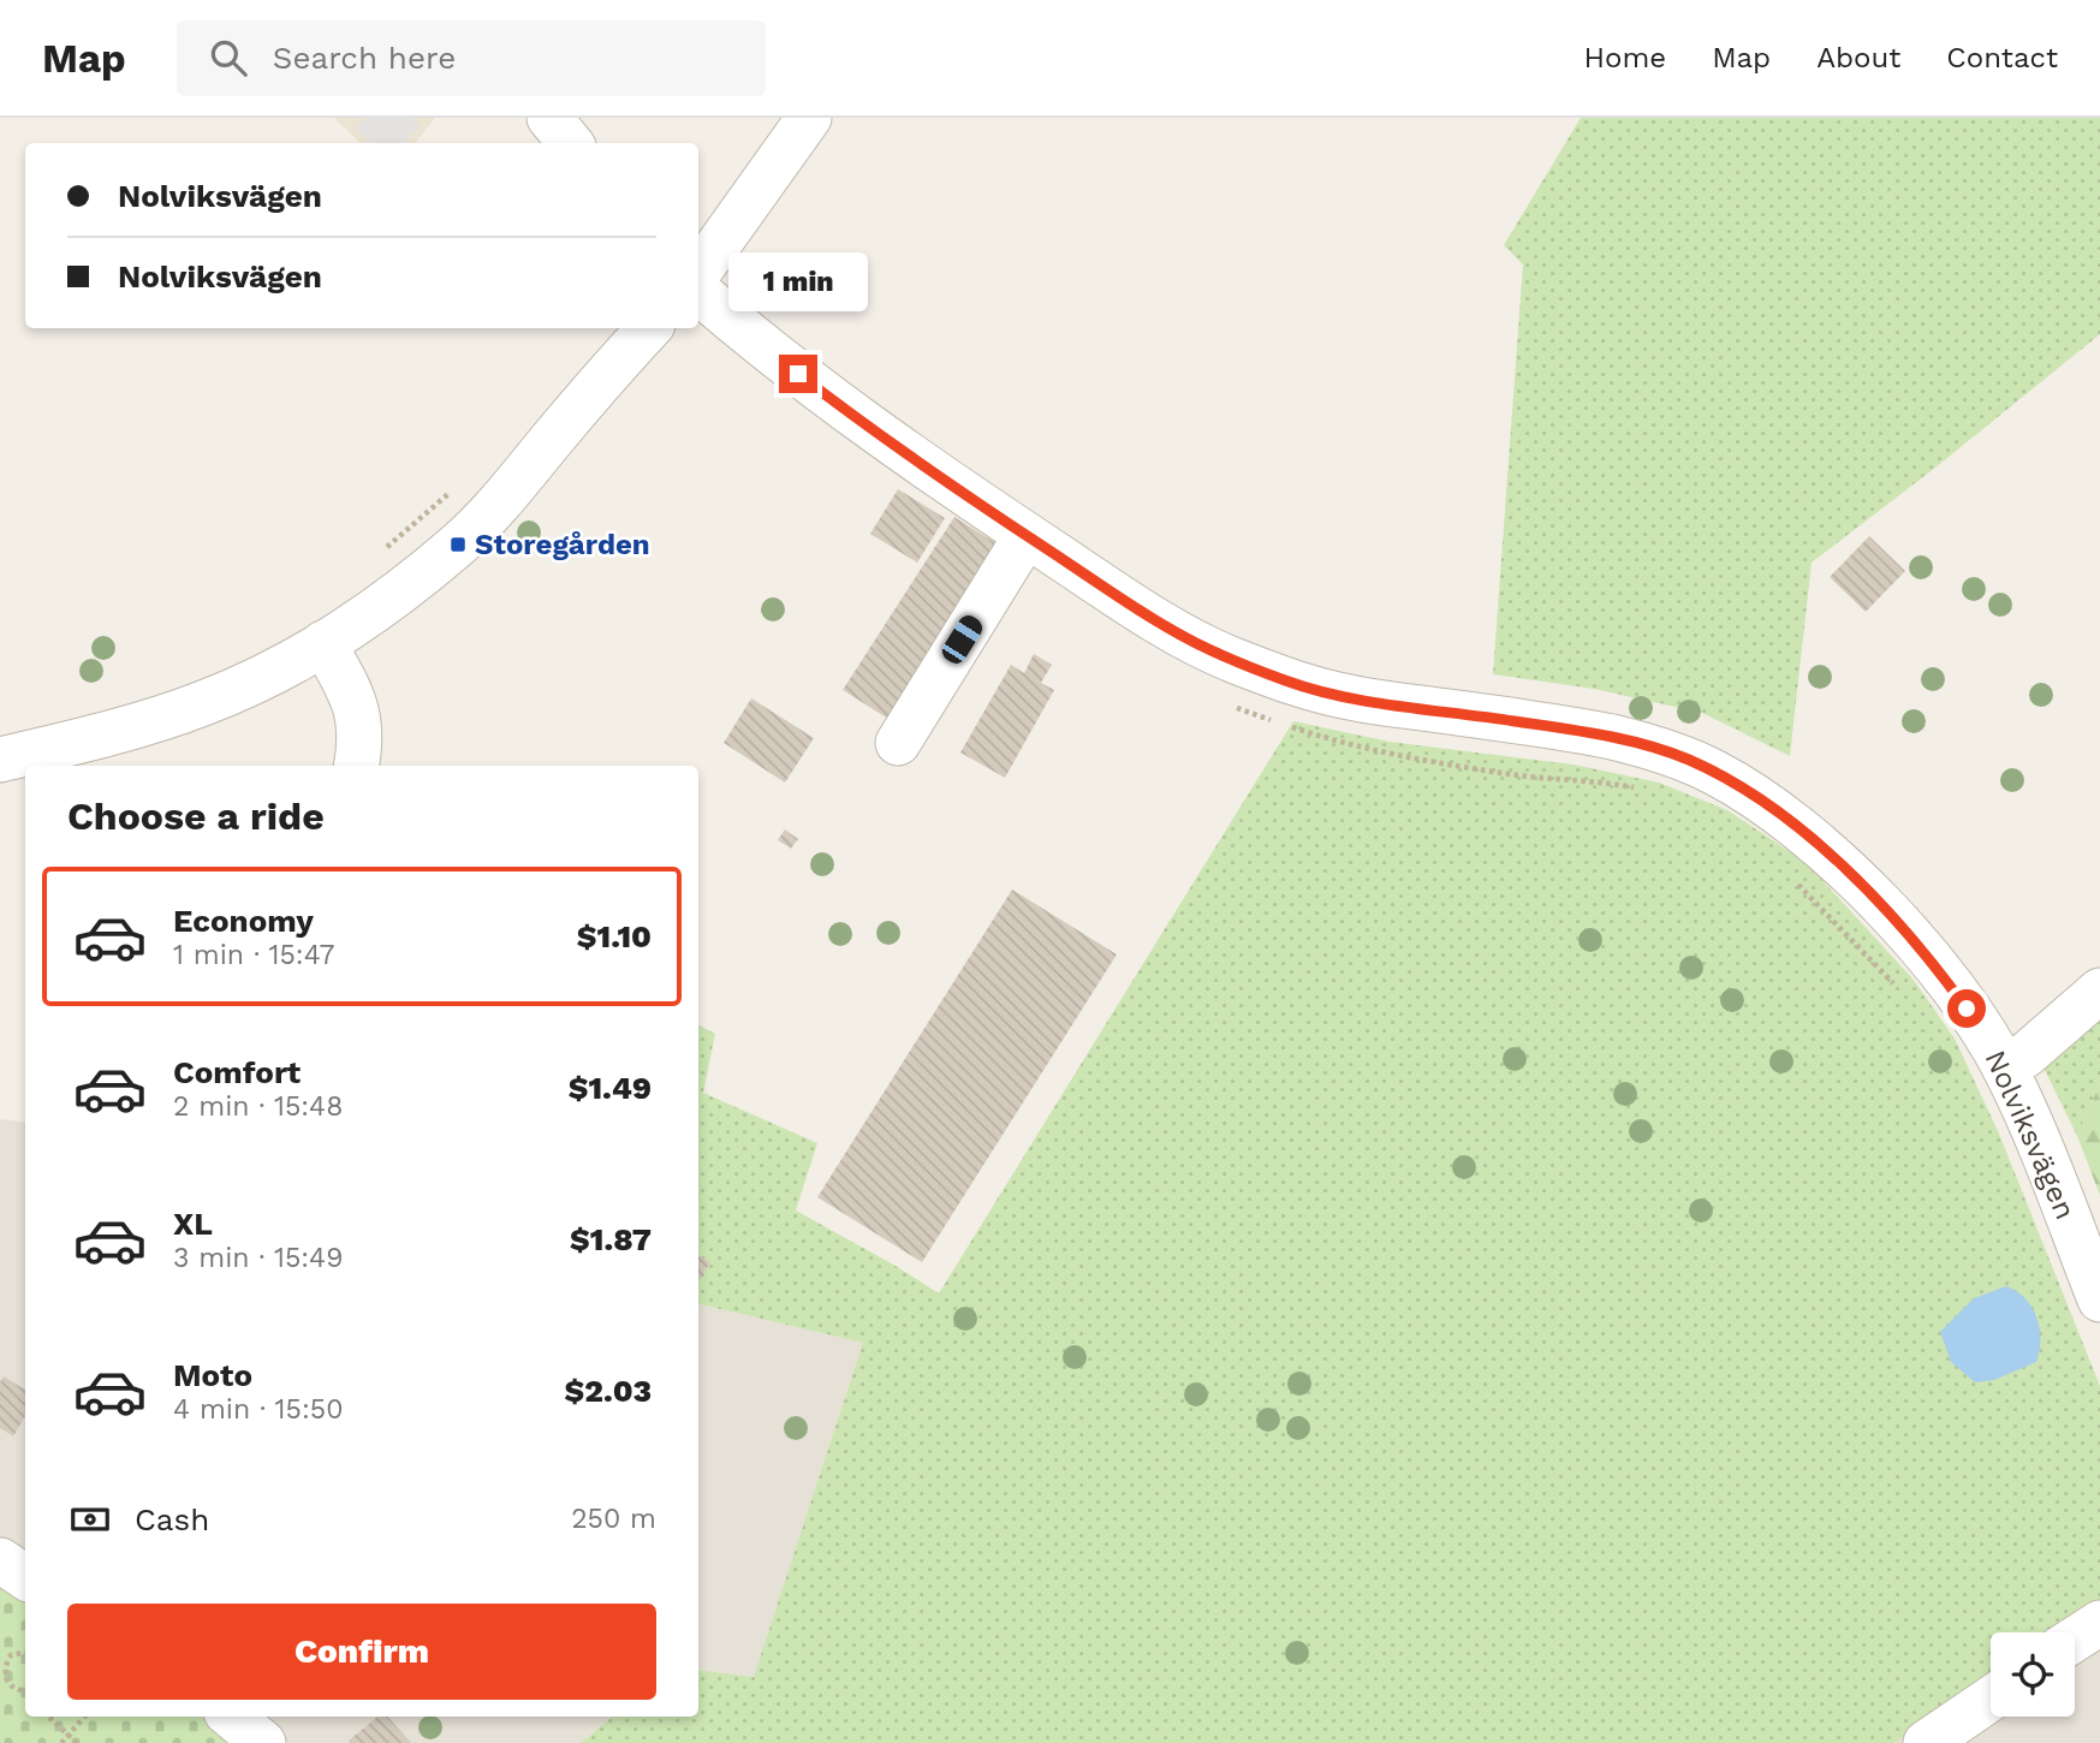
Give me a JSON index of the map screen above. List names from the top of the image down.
{
  "streets": {
    "street": ["Nolviksvägen"]
  },
  "places": {
    "transit": ["Storegården"]
  },
  "page": {
    "header": "Map",
    "search": "Search here",
    "nav": [
      "Home",
      "Map",
      "About",
      "Contact"
    ],
    "banner": ["Nolviksvägen", "Nolviksvägen"],
    "bubble": "1 min",
    "heading": "Choose a ride",
    "list": [
      {
        "name": "Economy",
        "note": "1 min · 15:47",
        "value": "$1.10"
      },
      {
        "name": "Comfort",
        "note": "2 min · 15:48",
        "value": "$1.49"
      },
      {
        "name": "XL",
        "note": "3 min · 15:49",
        "value": "$1.87"
      },
      {
        "name": "Moto",
        "note": "4 min · 15:50",
        "value": "$2.03"
      }
    ],
    "pay": ["Cash", "250 m"],
    "buttons": "Confirm"
  }
}
